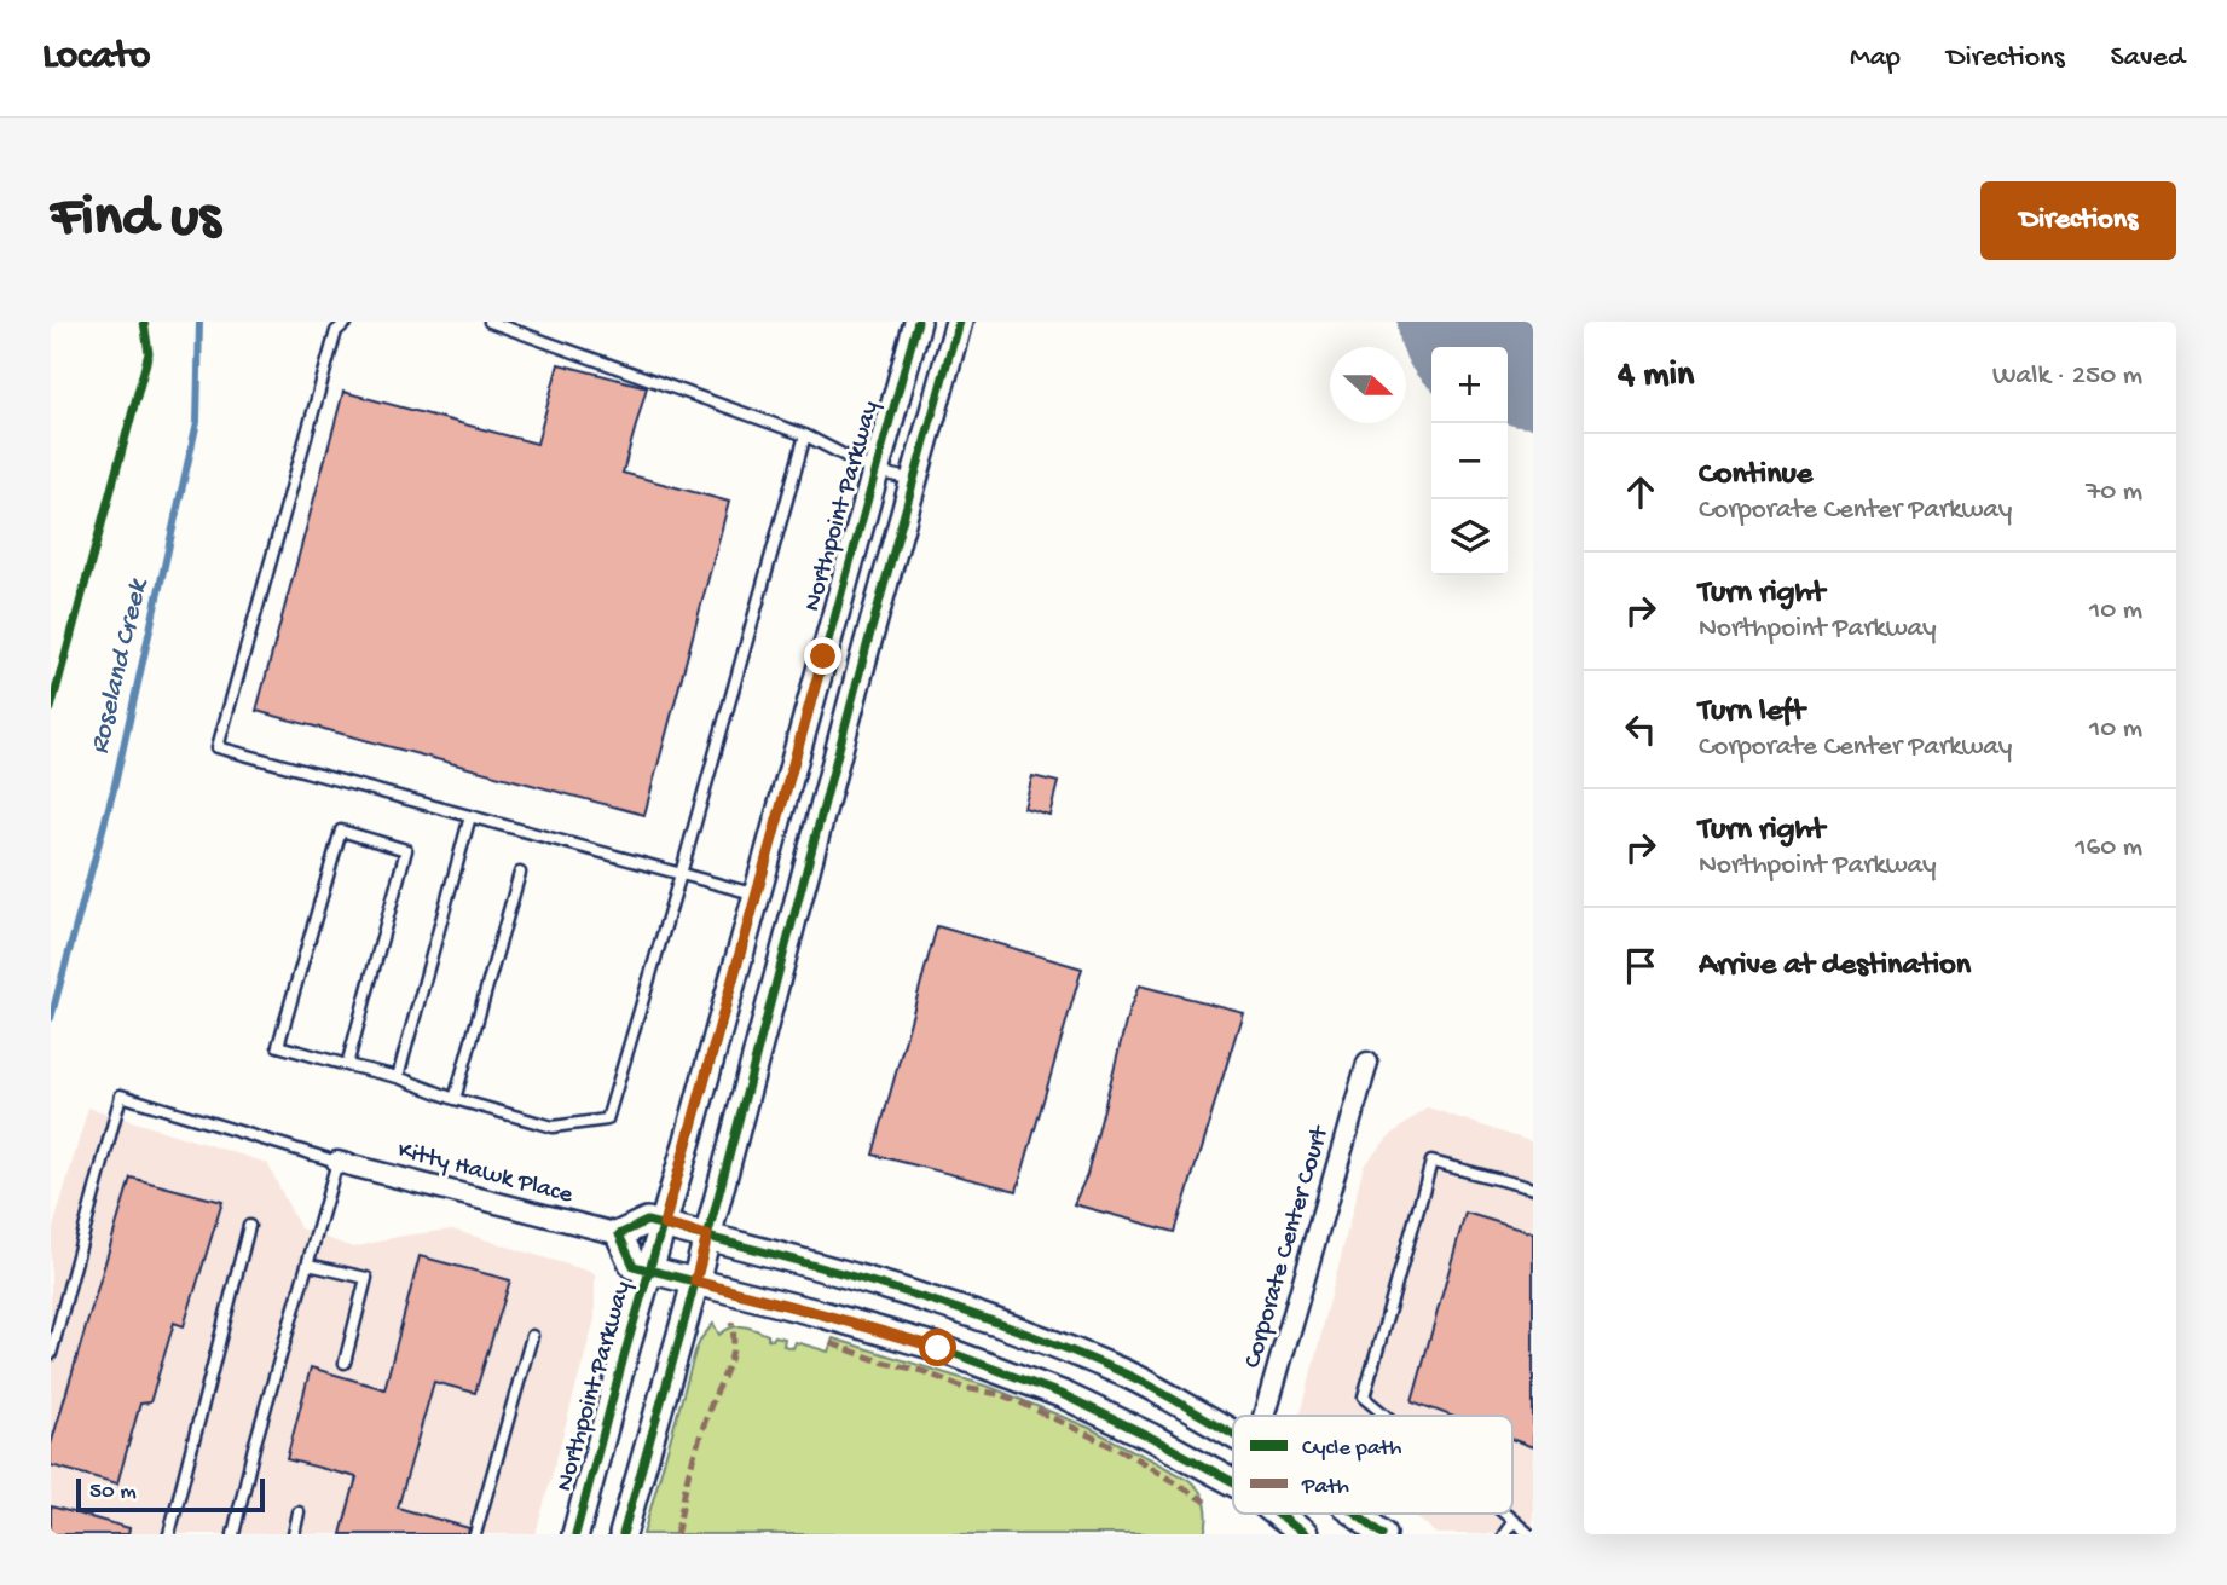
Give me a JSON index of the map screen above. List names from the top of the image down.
{
  "streets": {
    "street": ["Northpoint Parkway", "Kitty Hawk Place", "Corporate Center Court"]
  },
  "water": ["Roseland Creek"],
  "legend": ["Cycle path", "Path"],
  "scale_bar": "50 m",
  "north": "right",
  "page": {
    "header": "Locato",
    "nav": ["Map", "Directions", "Saved"],
    "buttons": "Directions",
    "title": "Find us",
    "heading": ["4 min", "Walk · 250 m"],
    "map_buttons": ["+", "−"],
    "list": [
      ["Continue", "Corporate Center Parkway", "70 m"],
      ["Turn right", "Northpoint Parkway", "10 m"],
      ["Turn left", "Corporate Center Parkway", "10 m"],
      ["Turn right", "Northpoint Parkway", "160 m"],
      "Arrive at destination"
    ],
    "scale": "50 m"
  }
}
